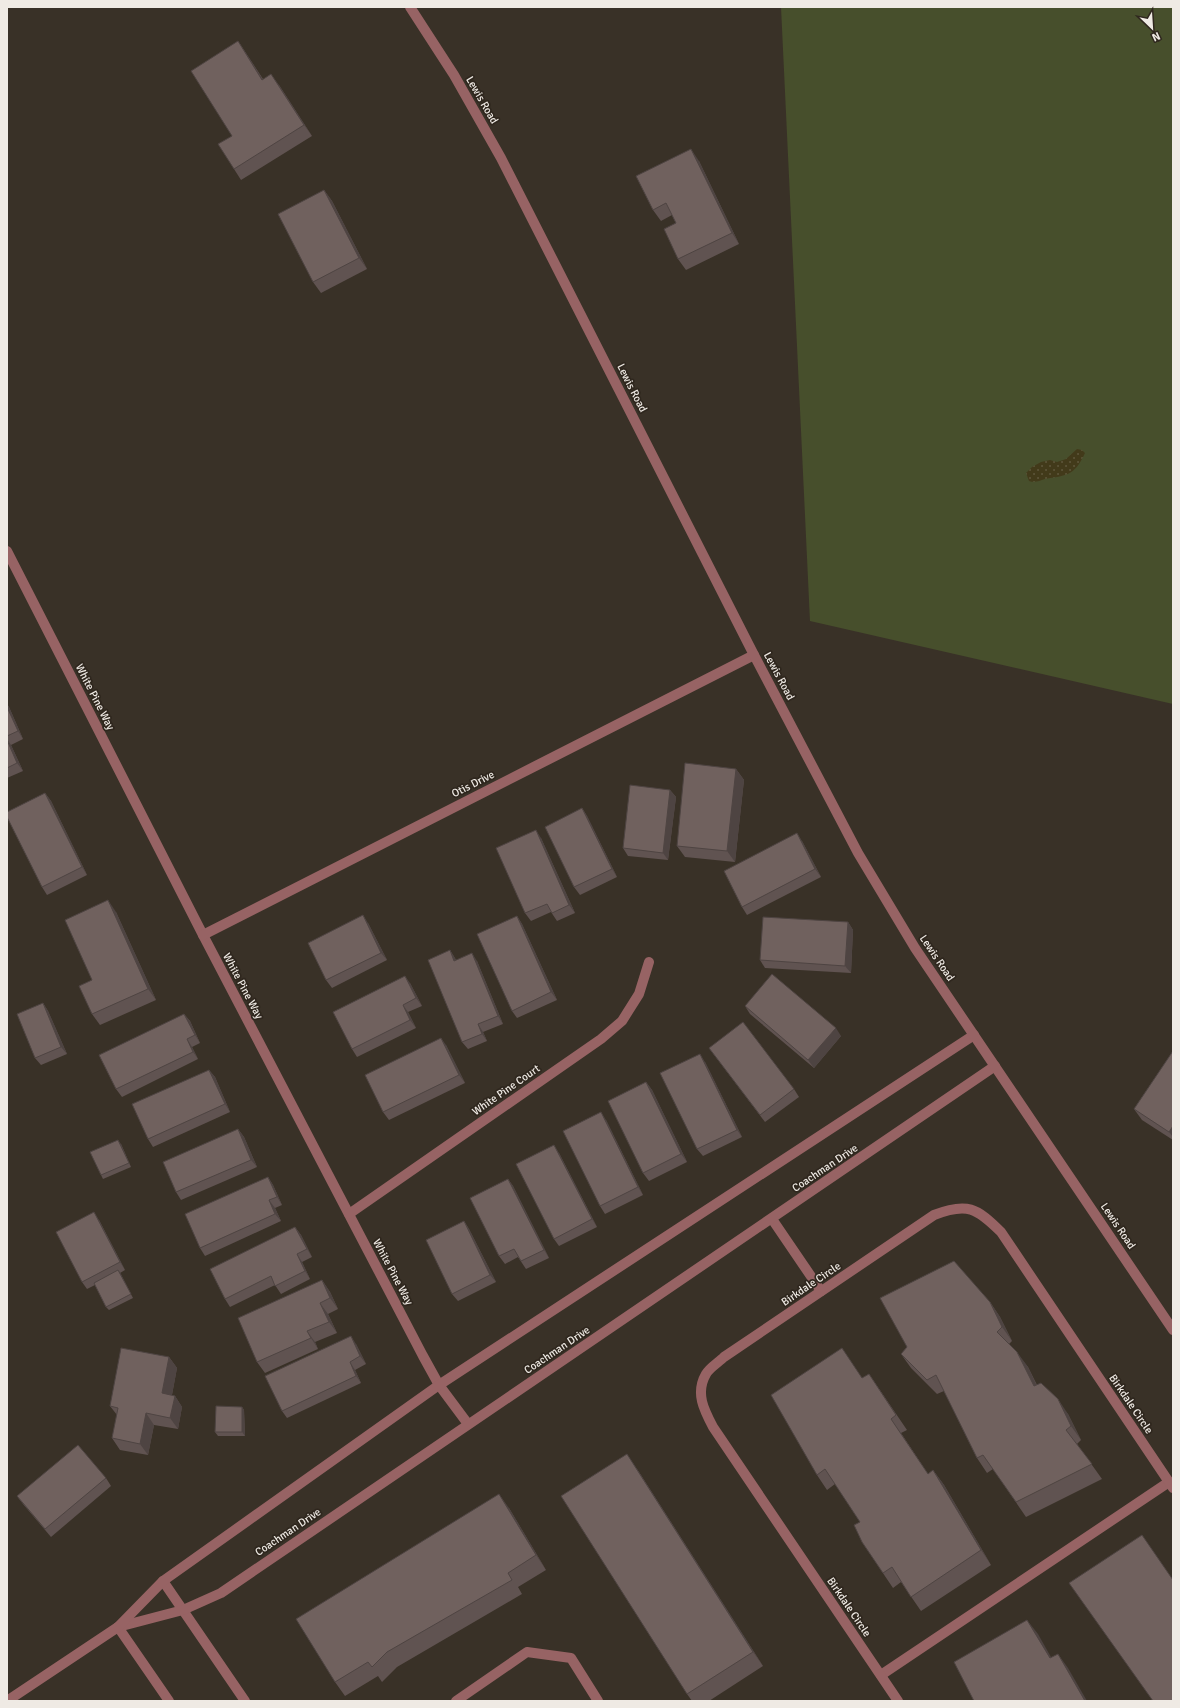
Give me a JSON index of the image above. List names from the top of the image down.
{
  "streets": {
    "street": [
      "Lewis Road",
      "White Pine Way",
      "Otis Drive",
      "White Pine Court",
      "Coachman Drive",
      "Birkdale Circle"
    ]
  },
  "crossings": [
    ["Lewis Road", "Otis Drive"],
    ["Lewis Road", "Coachman Drive"],
    ["White Pine Way", "Otis Drive"],
    ["White Pine Way", "White Pine Court"],
    ["White Pine Way", "Coachman Drive"]
  ],
  "north": "bottom right"
}
